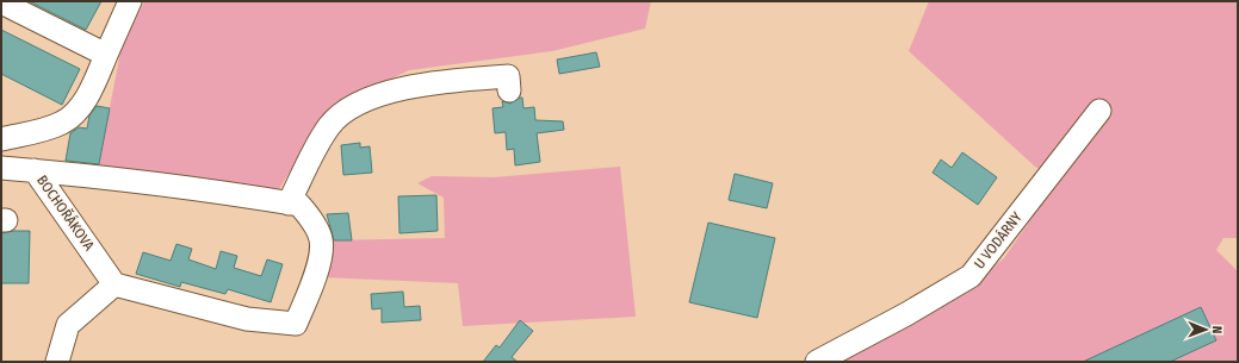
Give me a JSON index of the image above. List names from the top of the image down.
{
  "streets": {
    "street": ["BOCHOŘÁKOVA", "U VODÁRNY"]
  },
  "north": "right"
}
